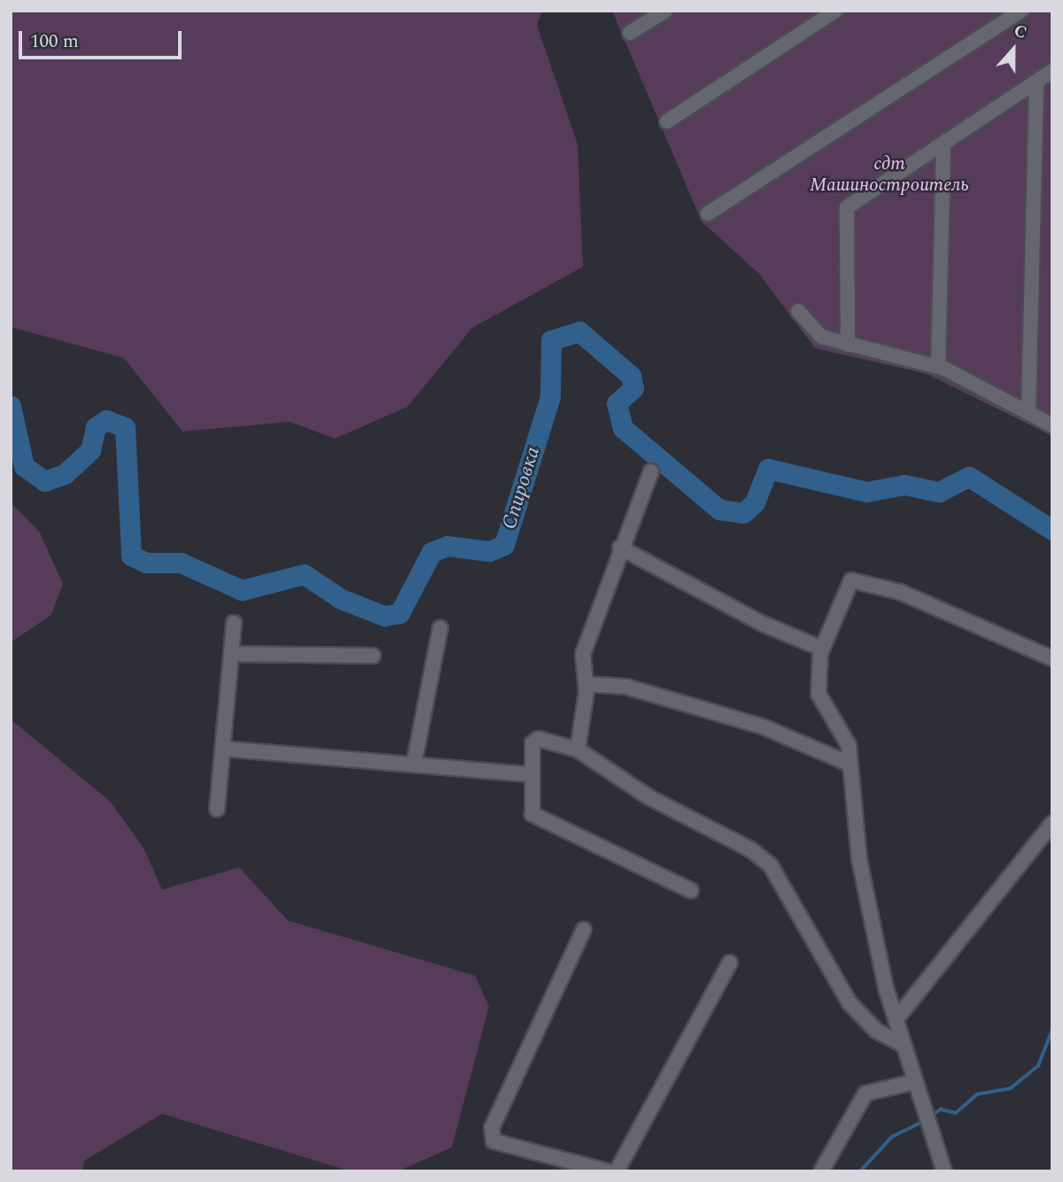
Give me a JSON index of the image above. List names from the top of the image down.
{
  "water": ["Спировка"],
  "parks": ["сдт Машиностроитель"],
  "scale_bar": "100 m",
  "north": "top"
}
